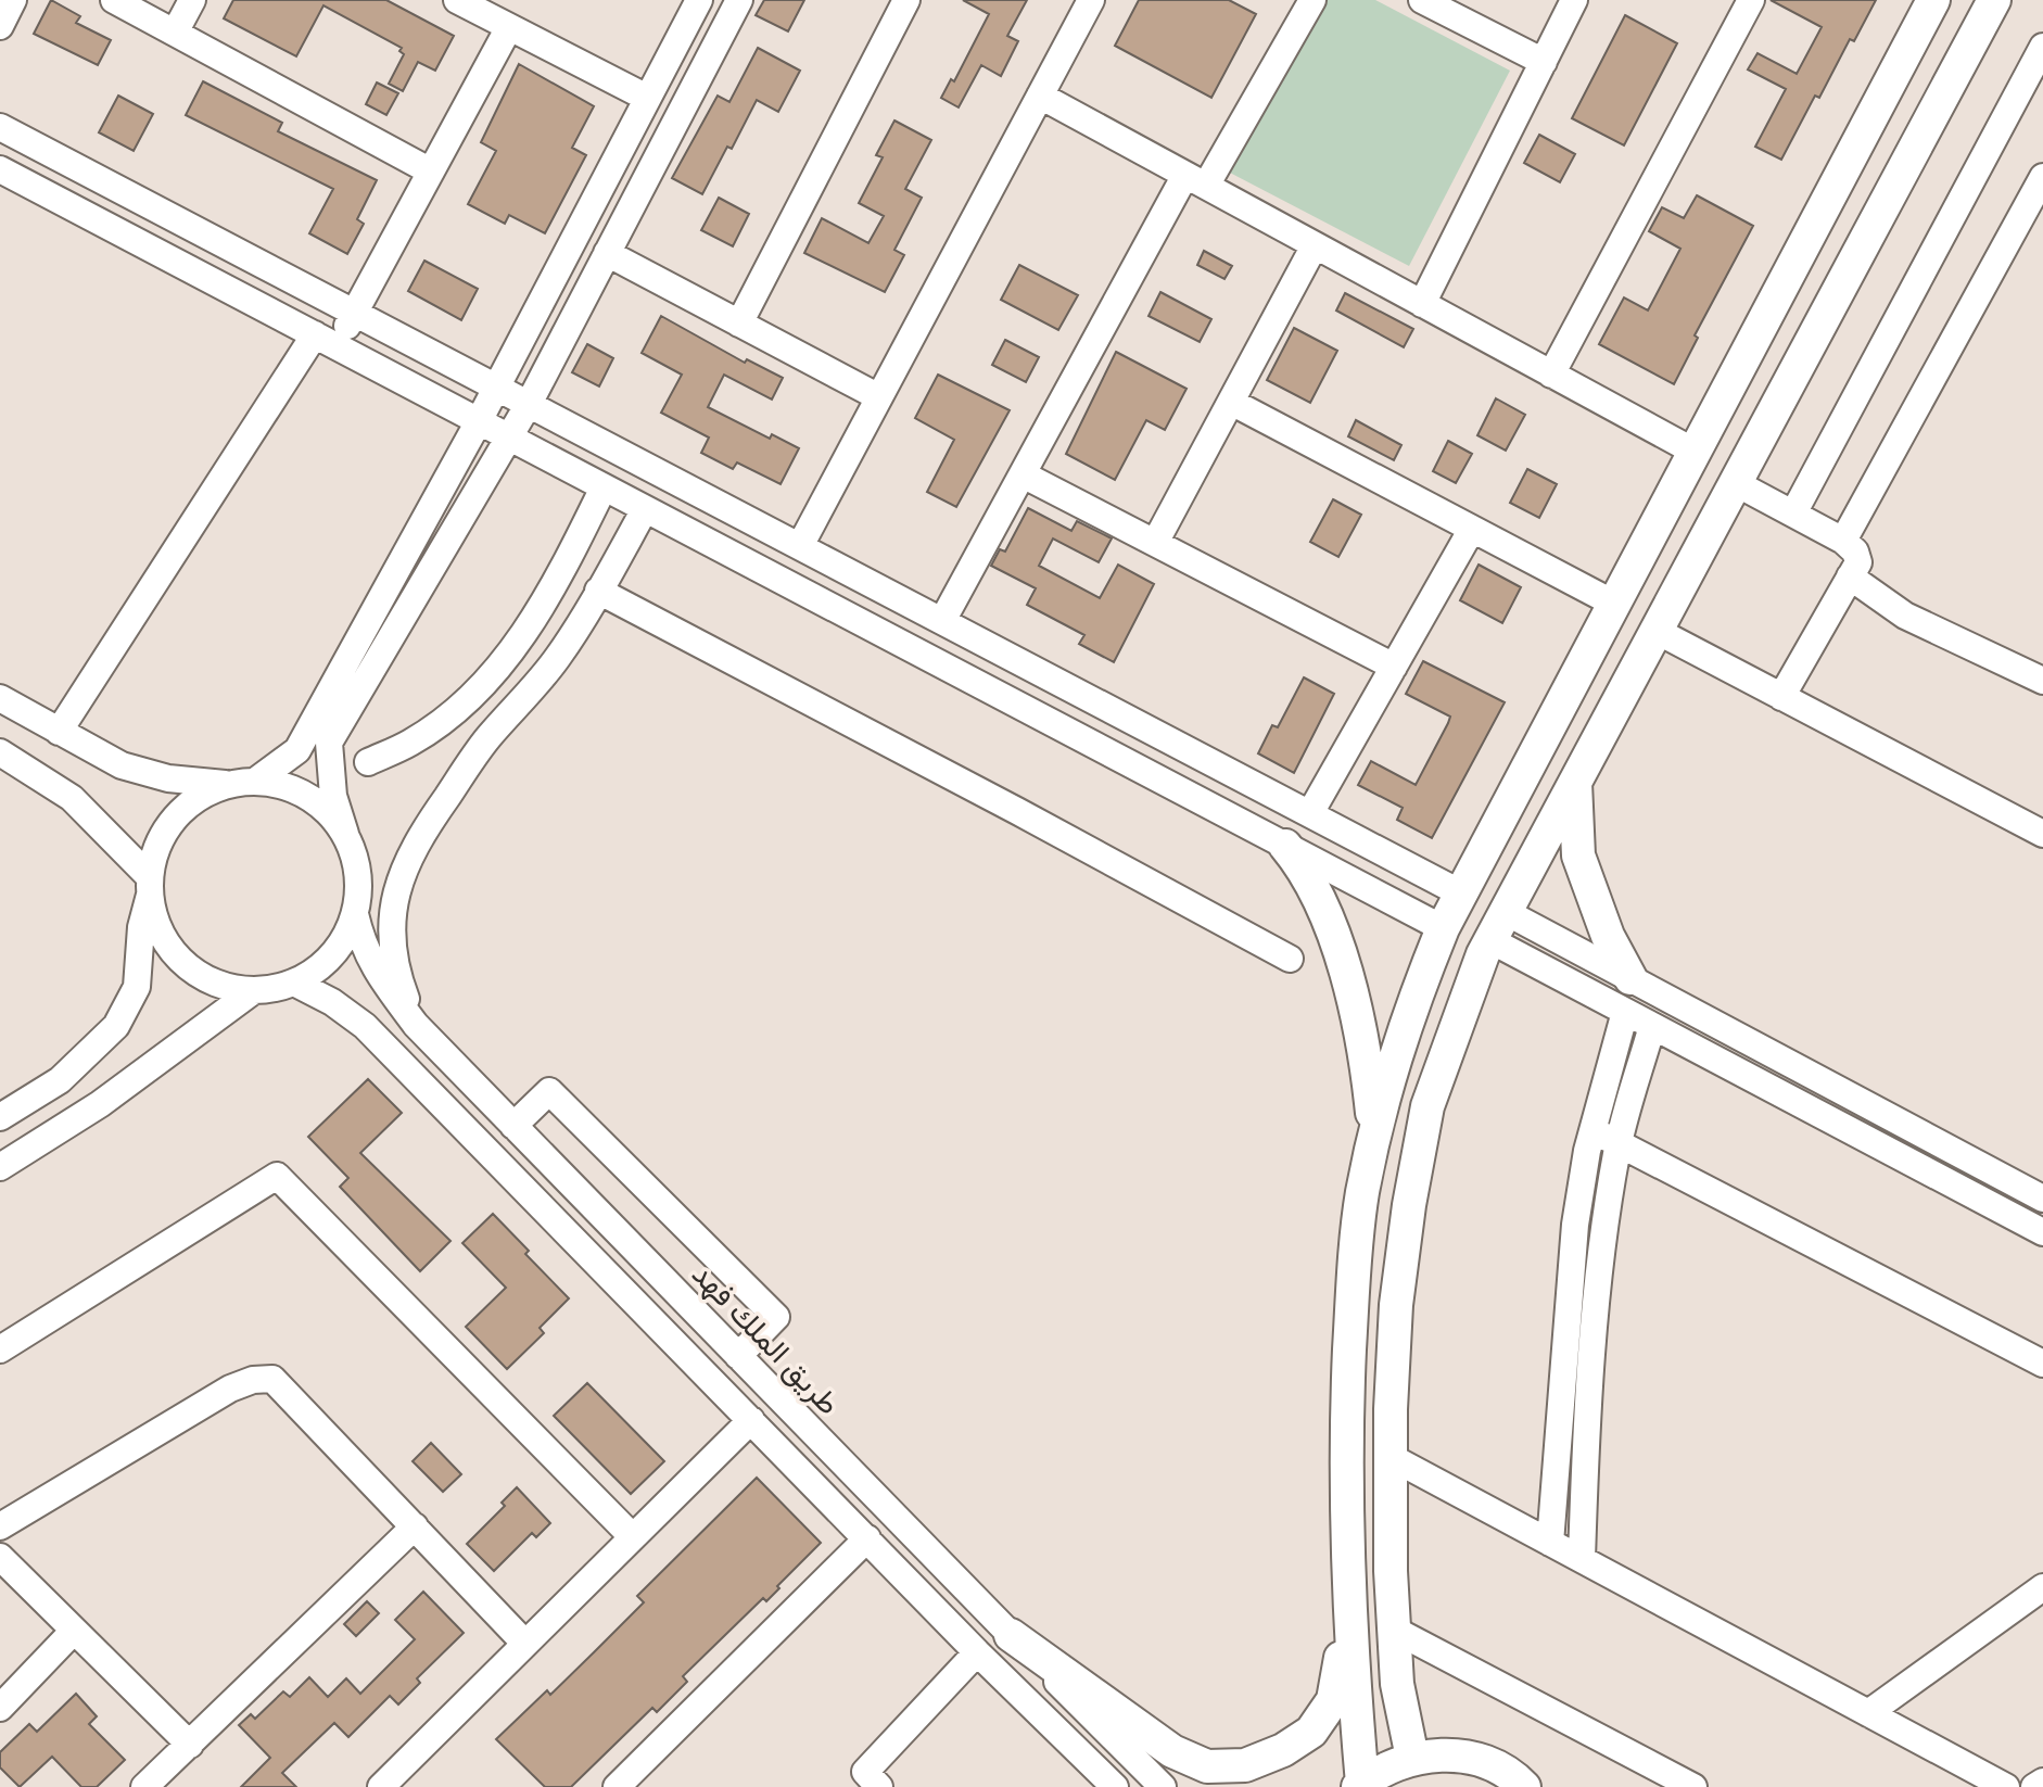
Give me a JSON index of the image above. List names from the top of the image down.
{
  "streets": {
    "street": ["طريق الملك فهد"]
  }
}
